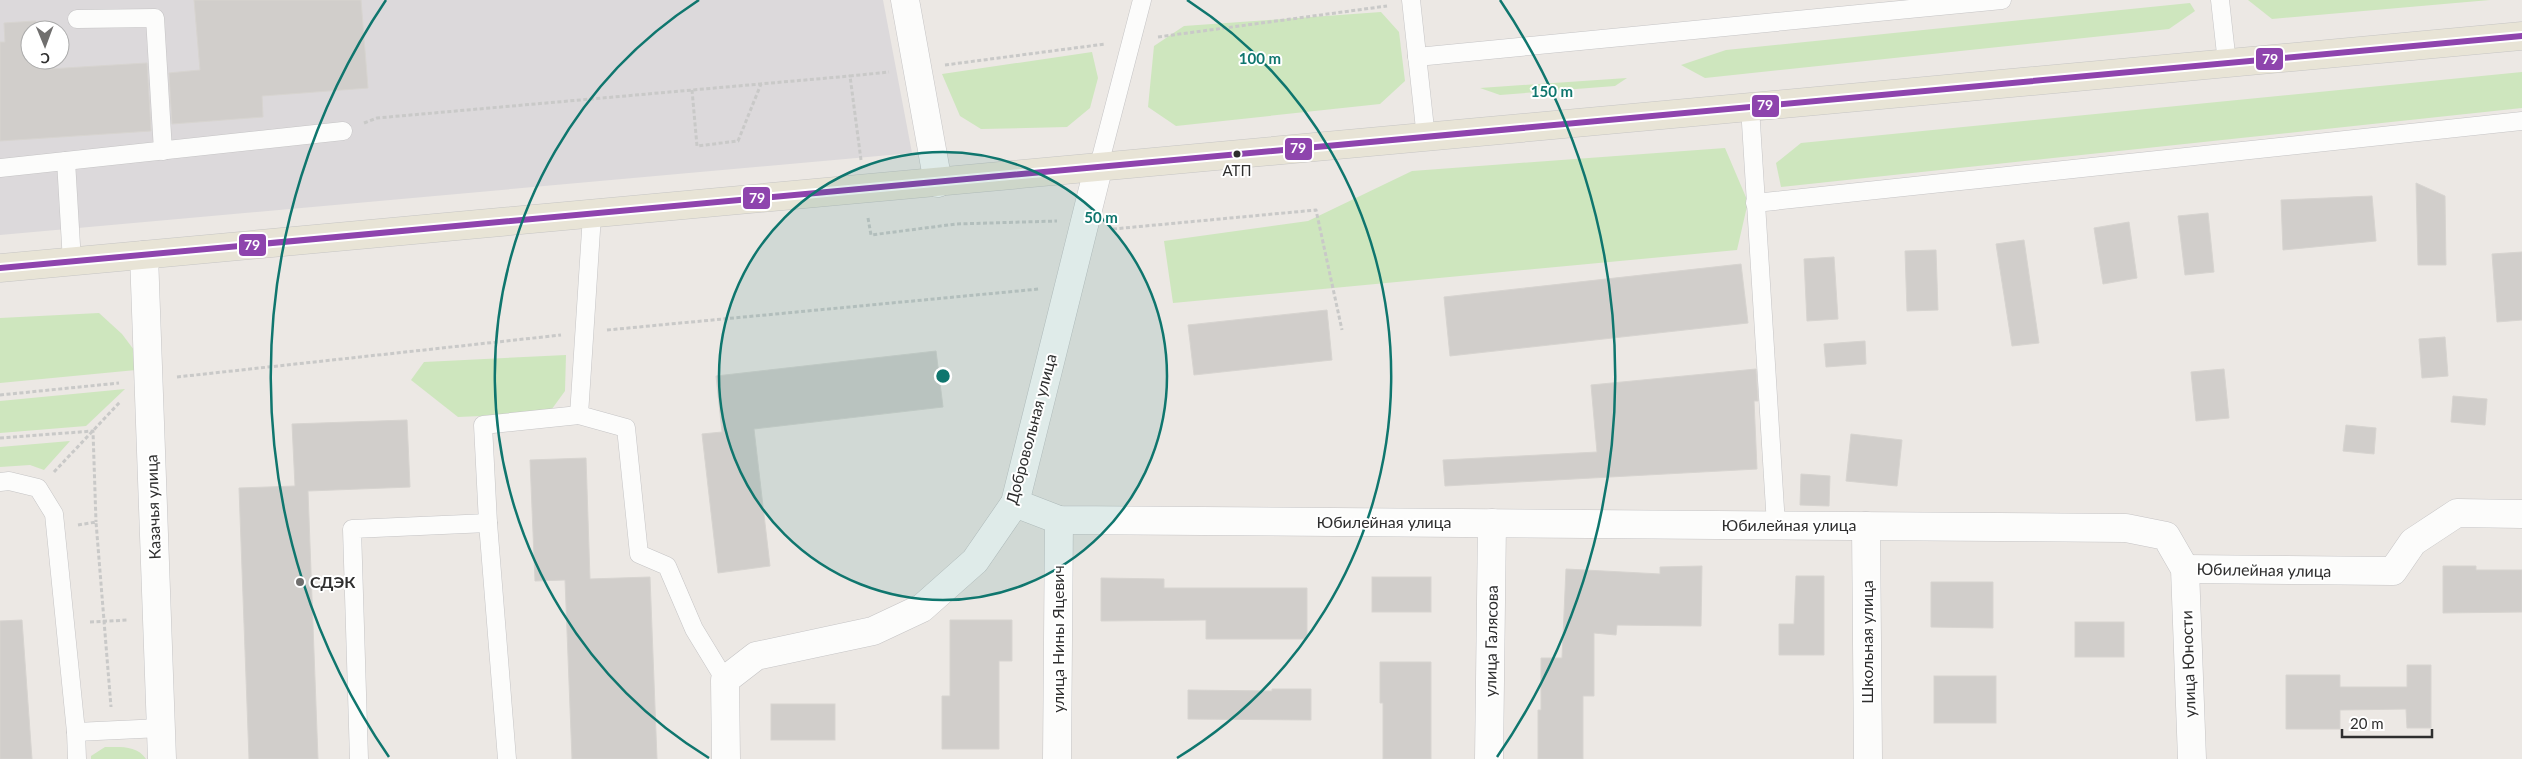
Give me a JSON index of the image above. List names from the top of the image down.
{
  "streets": {
    "street": [
      "Добровольная улица",
      "Казачья улица",
      "Юбилейная улица",
      "улица Нины Яцевич",
      "улица Галясова",
      "Школьная улица",
      "улица Юности"
    ]
  },
  "crossings": [
    ["Добровольная улица", "Юбилейная улица"],
    ["Юбилейная улица", "улица Нины Яцевич"],
    ["Юбилейная улица", "улица Галясова"],
    ["Юбилейная улица", "Школьная улица"],
    ["Юбилейная улица", "улица Юности"]
  ],
  "places": ["АТП", "СДЭК"],
  "lines": ["transit line 79"],
  "scale_bar": "20 m",
  "north": "bottom",
  "rings": ["100 m", "150 m", "50 m"]
}
